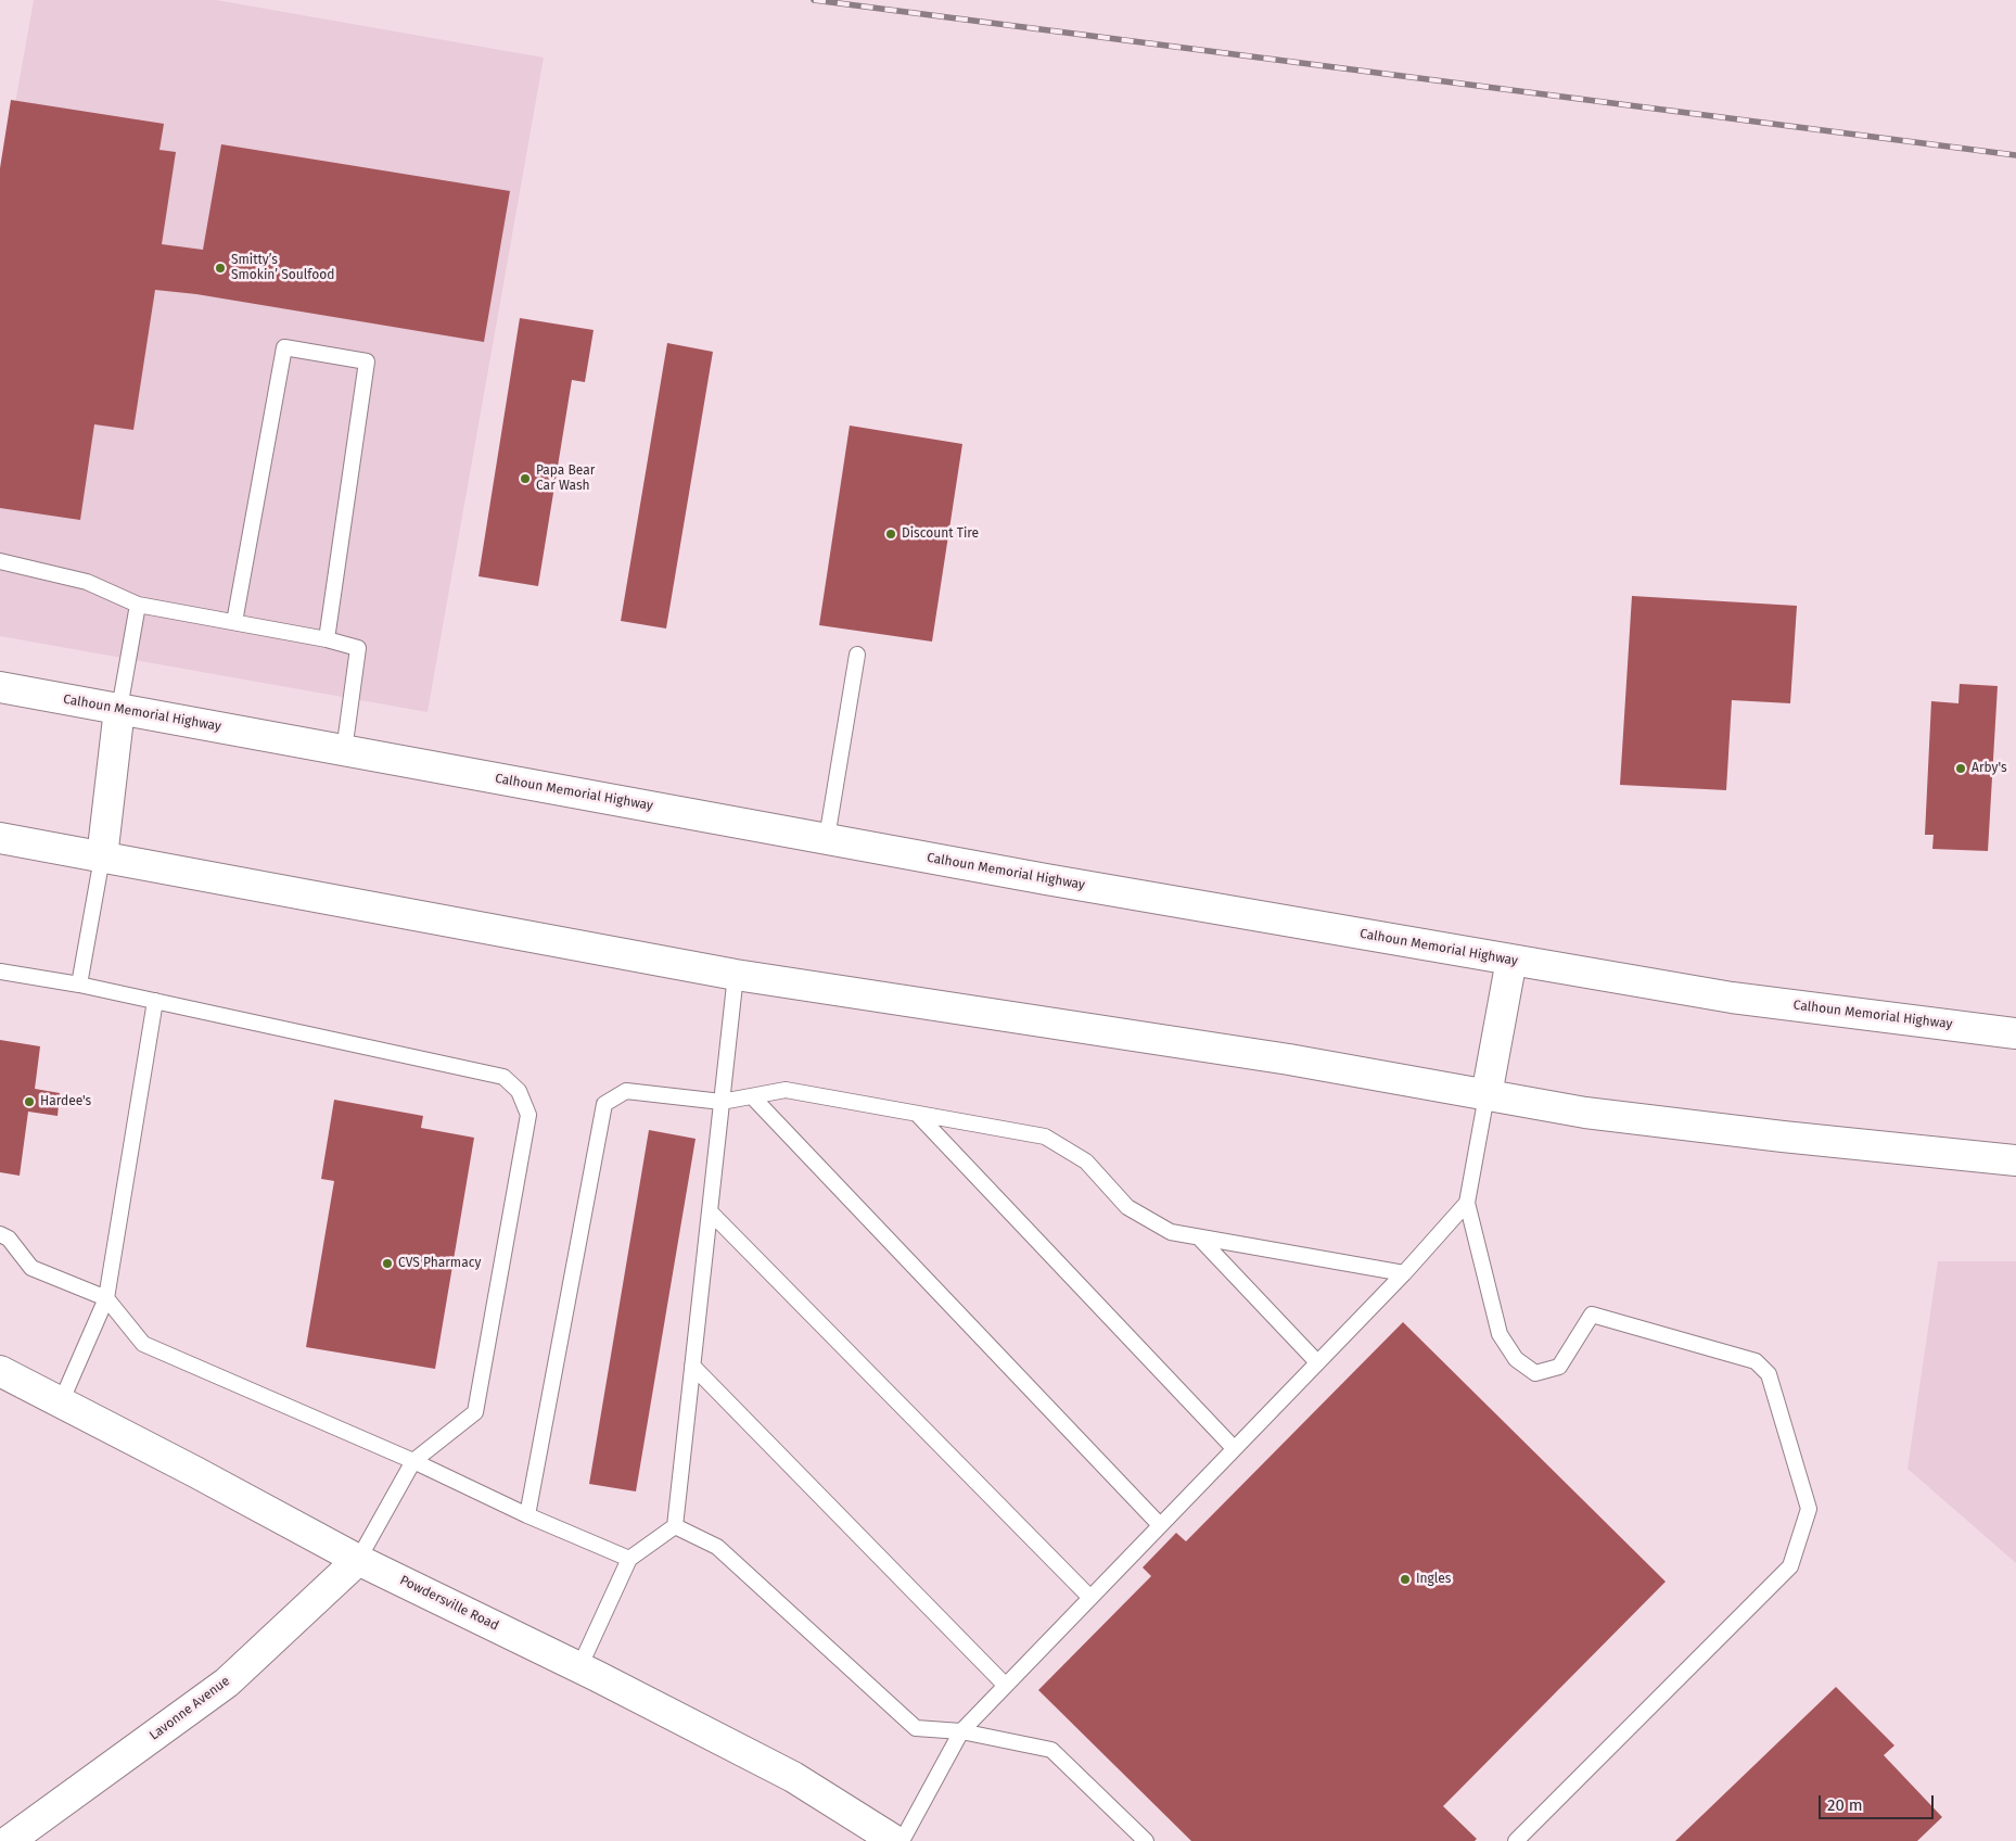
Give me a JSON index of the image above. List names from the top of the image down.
{
  "streets": {
    "main road": ["Calhoun Memorial Highway", "Powdersville Road", "Lavonne Avenue"]
  },
  "crossings": [
    ["Powdersville Road", "Lavonne Avenue"]
  ],
  "places": [
    "Smitty’s Smokin’ Soulfood",
    "Papa Bear Car Wash",
    "Discount Tire",
    "Arby's",
    "Hardee's",
    "CVS Pharmacy",
    "Ingles"
  ],
  "scale_bar": "20 m"
}
